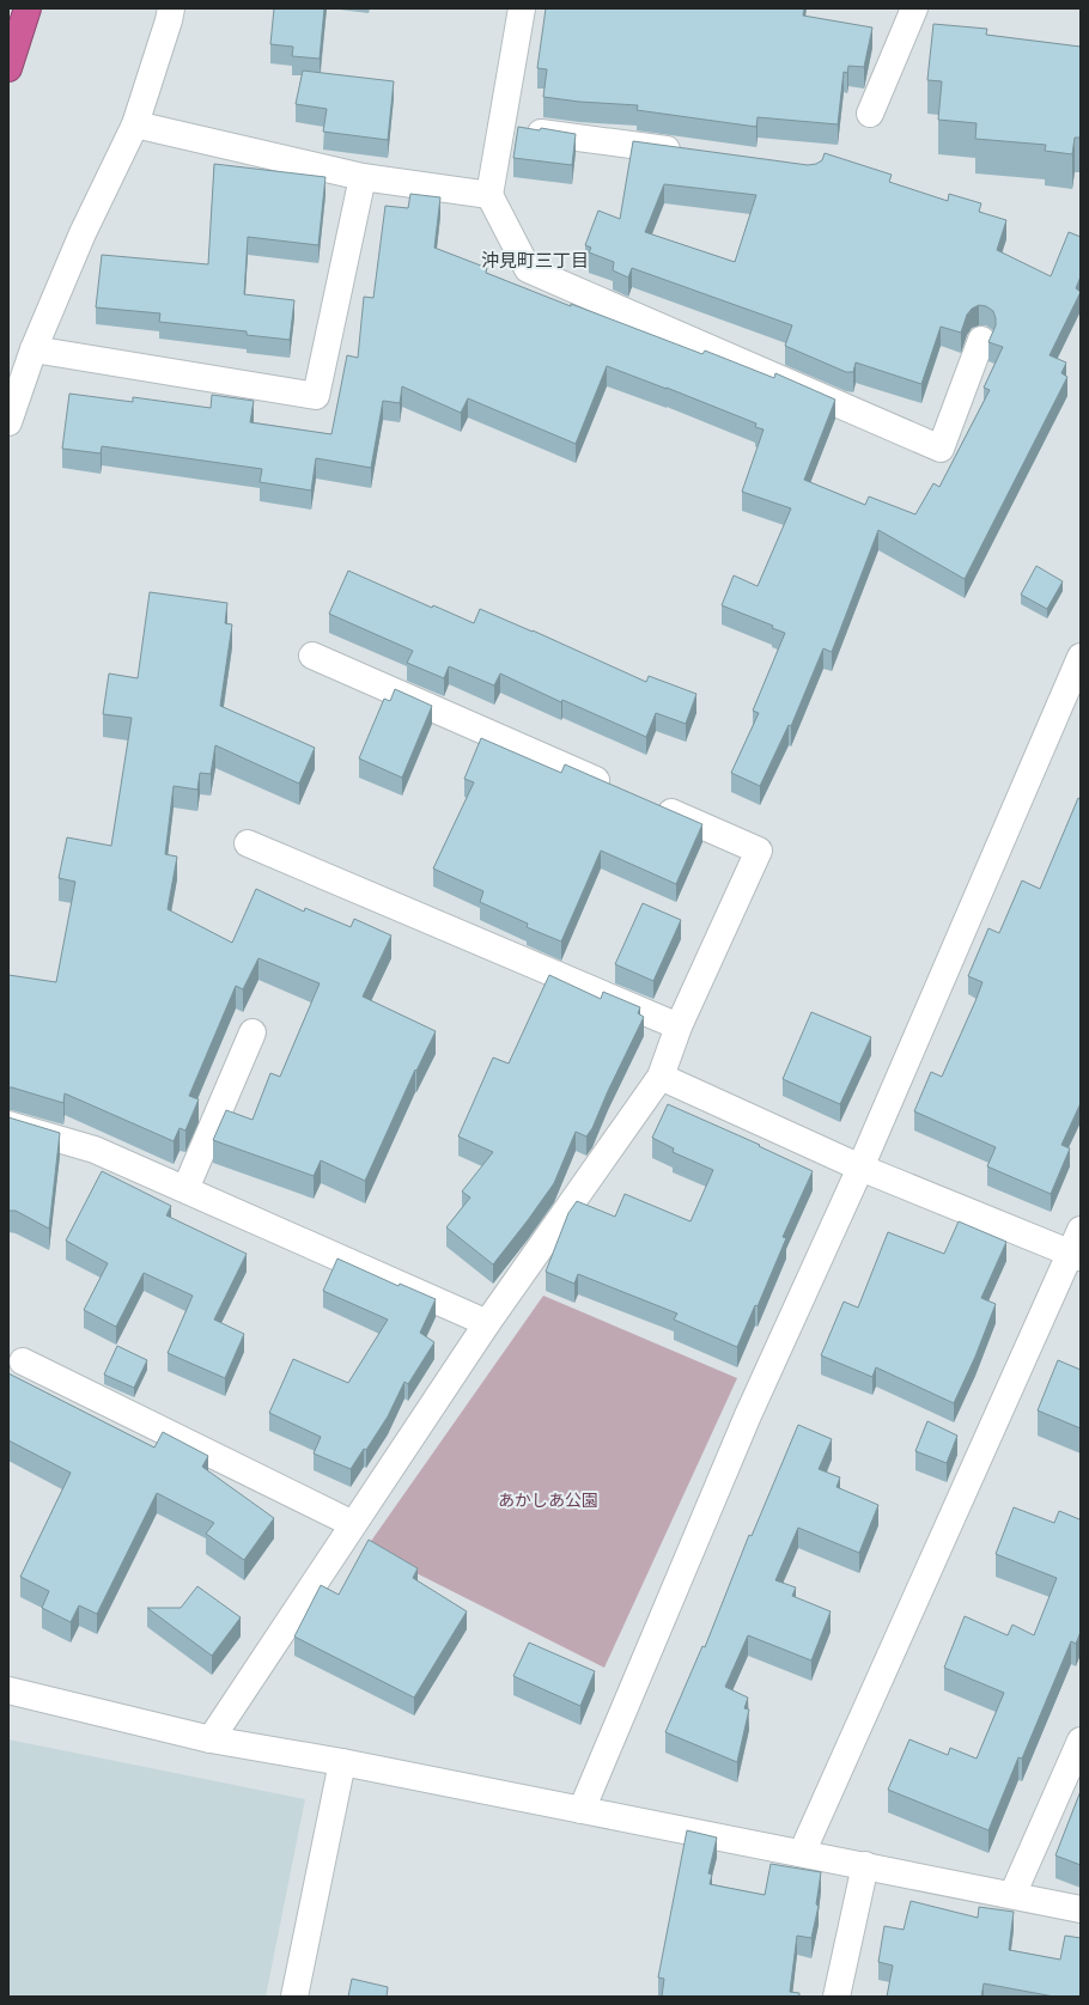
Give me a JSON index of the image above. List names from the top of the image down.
{
  "districts": ["沖見町三丁目"],
  "parks": ["あかしあ公園"]
}
